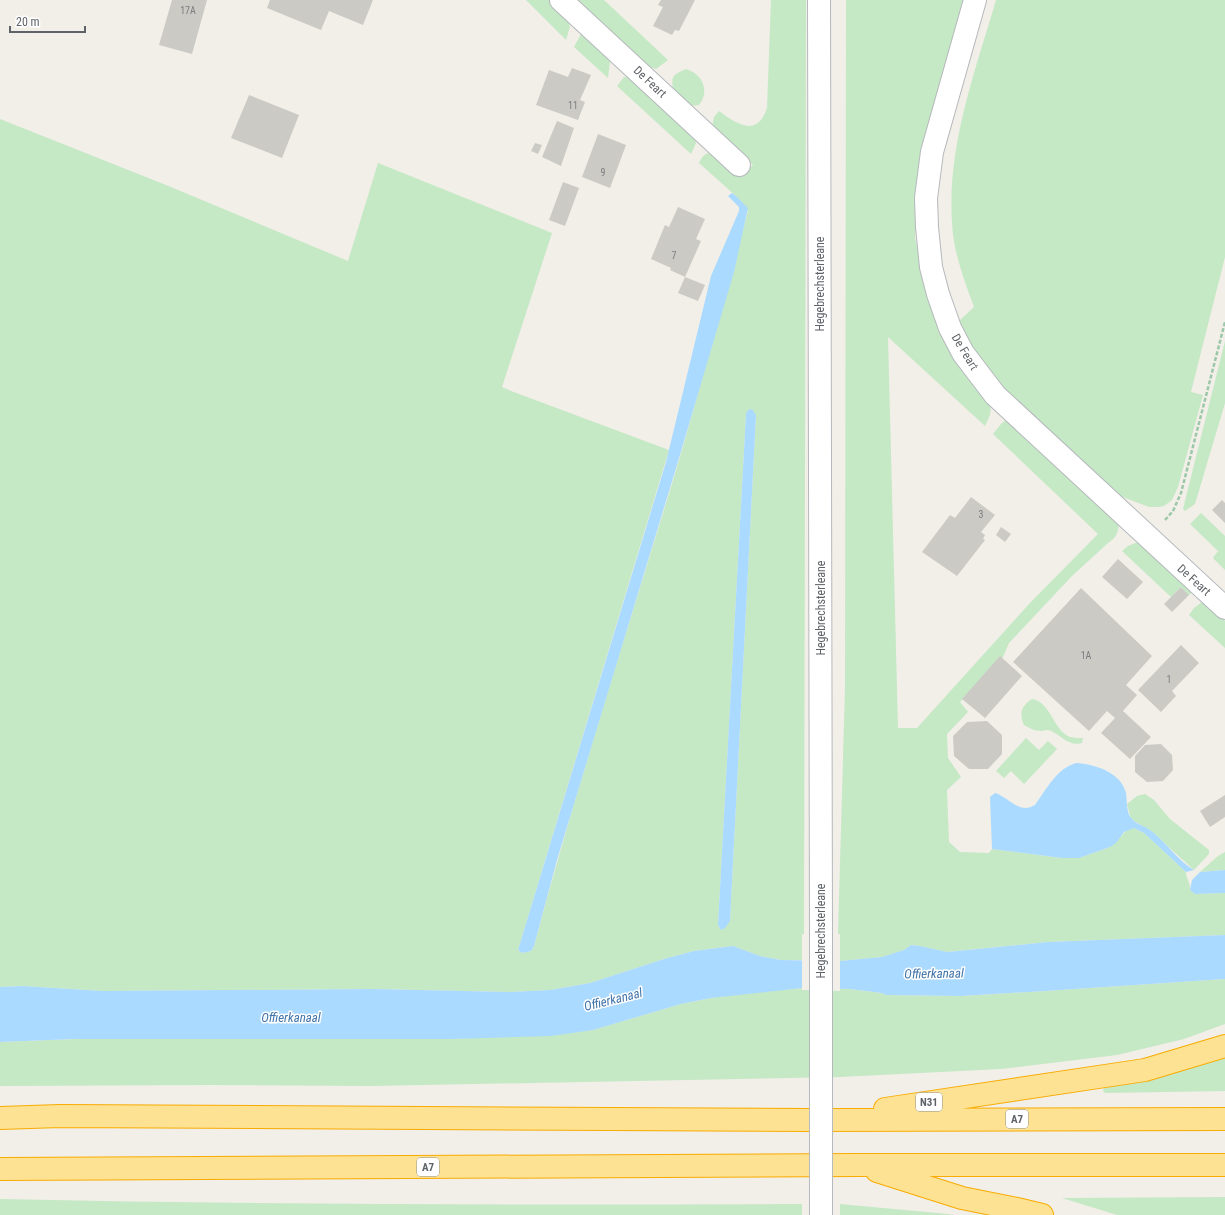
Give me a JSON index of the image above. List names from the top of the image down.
{
  "streets": {
    "highway": ["N31", "A7"],
    "street": ["De Feart", "Hegebrechsterleane"]
  },
  "crossings": [
    ["N31", "A7"]
  ],
  "water": ["Offierkanaal"],
  "house_numbers": [
    "17A",
    "11",
    "9",
    "7",
    "3",
    "1A",
    "1"
  ],
  "scale_bar": "20 m"
}
